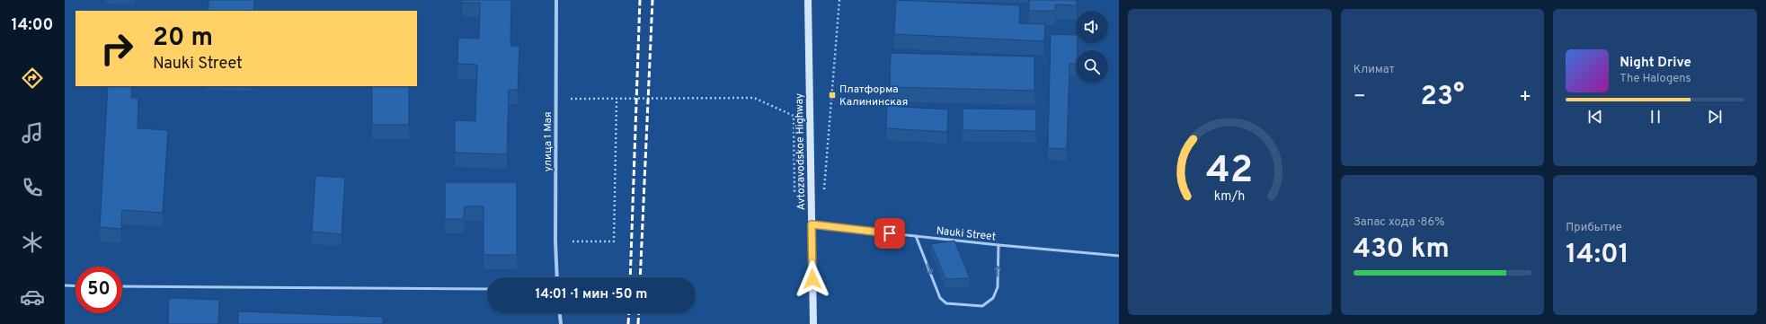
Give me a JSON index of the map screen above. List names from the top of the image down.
{
  "streets": {
    "main road": ["Avtozavodskoe Highway"],
    "street": ["улица 1 Мая"],
    "lane": ["Nauki Street"]
  },
  "crossings": [
    ["Avtozavodskoe Highway", "Nauki Street"]
  ],
  "places": {
    "transit": ["Платформа Калининская"]
  },
  "page": {
    "tabs": "14:00",
    "tile": [
      "Климат",
      ["Запас хода · 86%", "430 km"],
      ["Прибытие", "14:01"]
    ],
    "turn": ["20 m", "Nauki Street"],
    "song": ["Night Drive", "The Halogens"],
    "heat": ["−", "23°", "+"],
    "limit": "50",
    "trip": "14:01 · 1 мин · 50 m",
    "gauge": ["42", "km/h"]
  }
}
